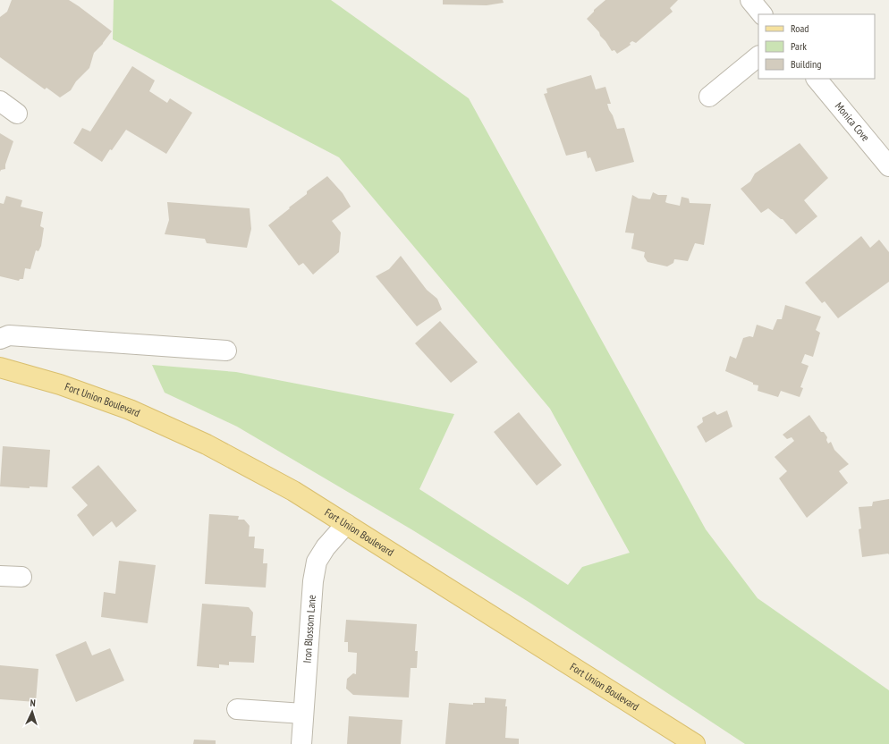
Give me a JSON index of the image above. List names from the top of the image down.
{
  "streets": {
    "main road": ["Fort Union Boulevard"],
    "street": ["Monica Cove", "Iron Blossom Lane"]
  },
  "crossings": [
    ["Fort Union Boulevard", "Iron Blossom Lane"]
  ],
  "legend": ["Road", "Park", "Building"],
  "north": "top"
}
